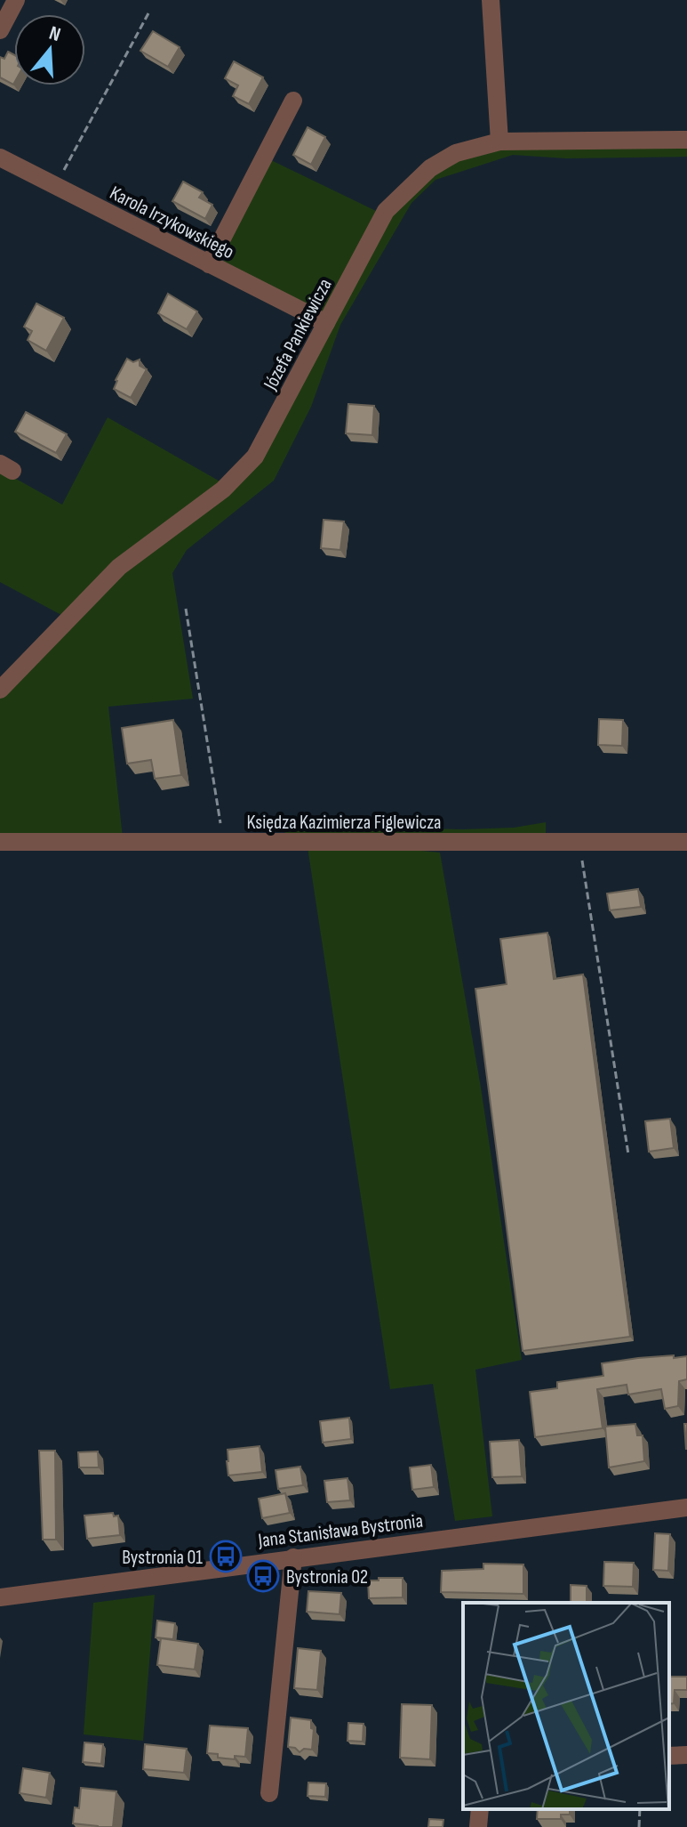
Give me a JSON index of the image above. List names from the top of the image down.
{
  "streets": {
    "street": [
      "Karola Irzykowskiego",
      "Józefa Pankiewicza",
      "Księdza Kazimierza Figlewicza",
      "Jana Stanisława Bystronia"
    ]
  },
  "crossings": [
    ["Karola Irzykowskiego", "Józefa Pankiewicza"]
  ],
  "places": {
    "bus stop": ["Bystronia 01", "Bystronia 02"]
  },
  "north": "top"
}
